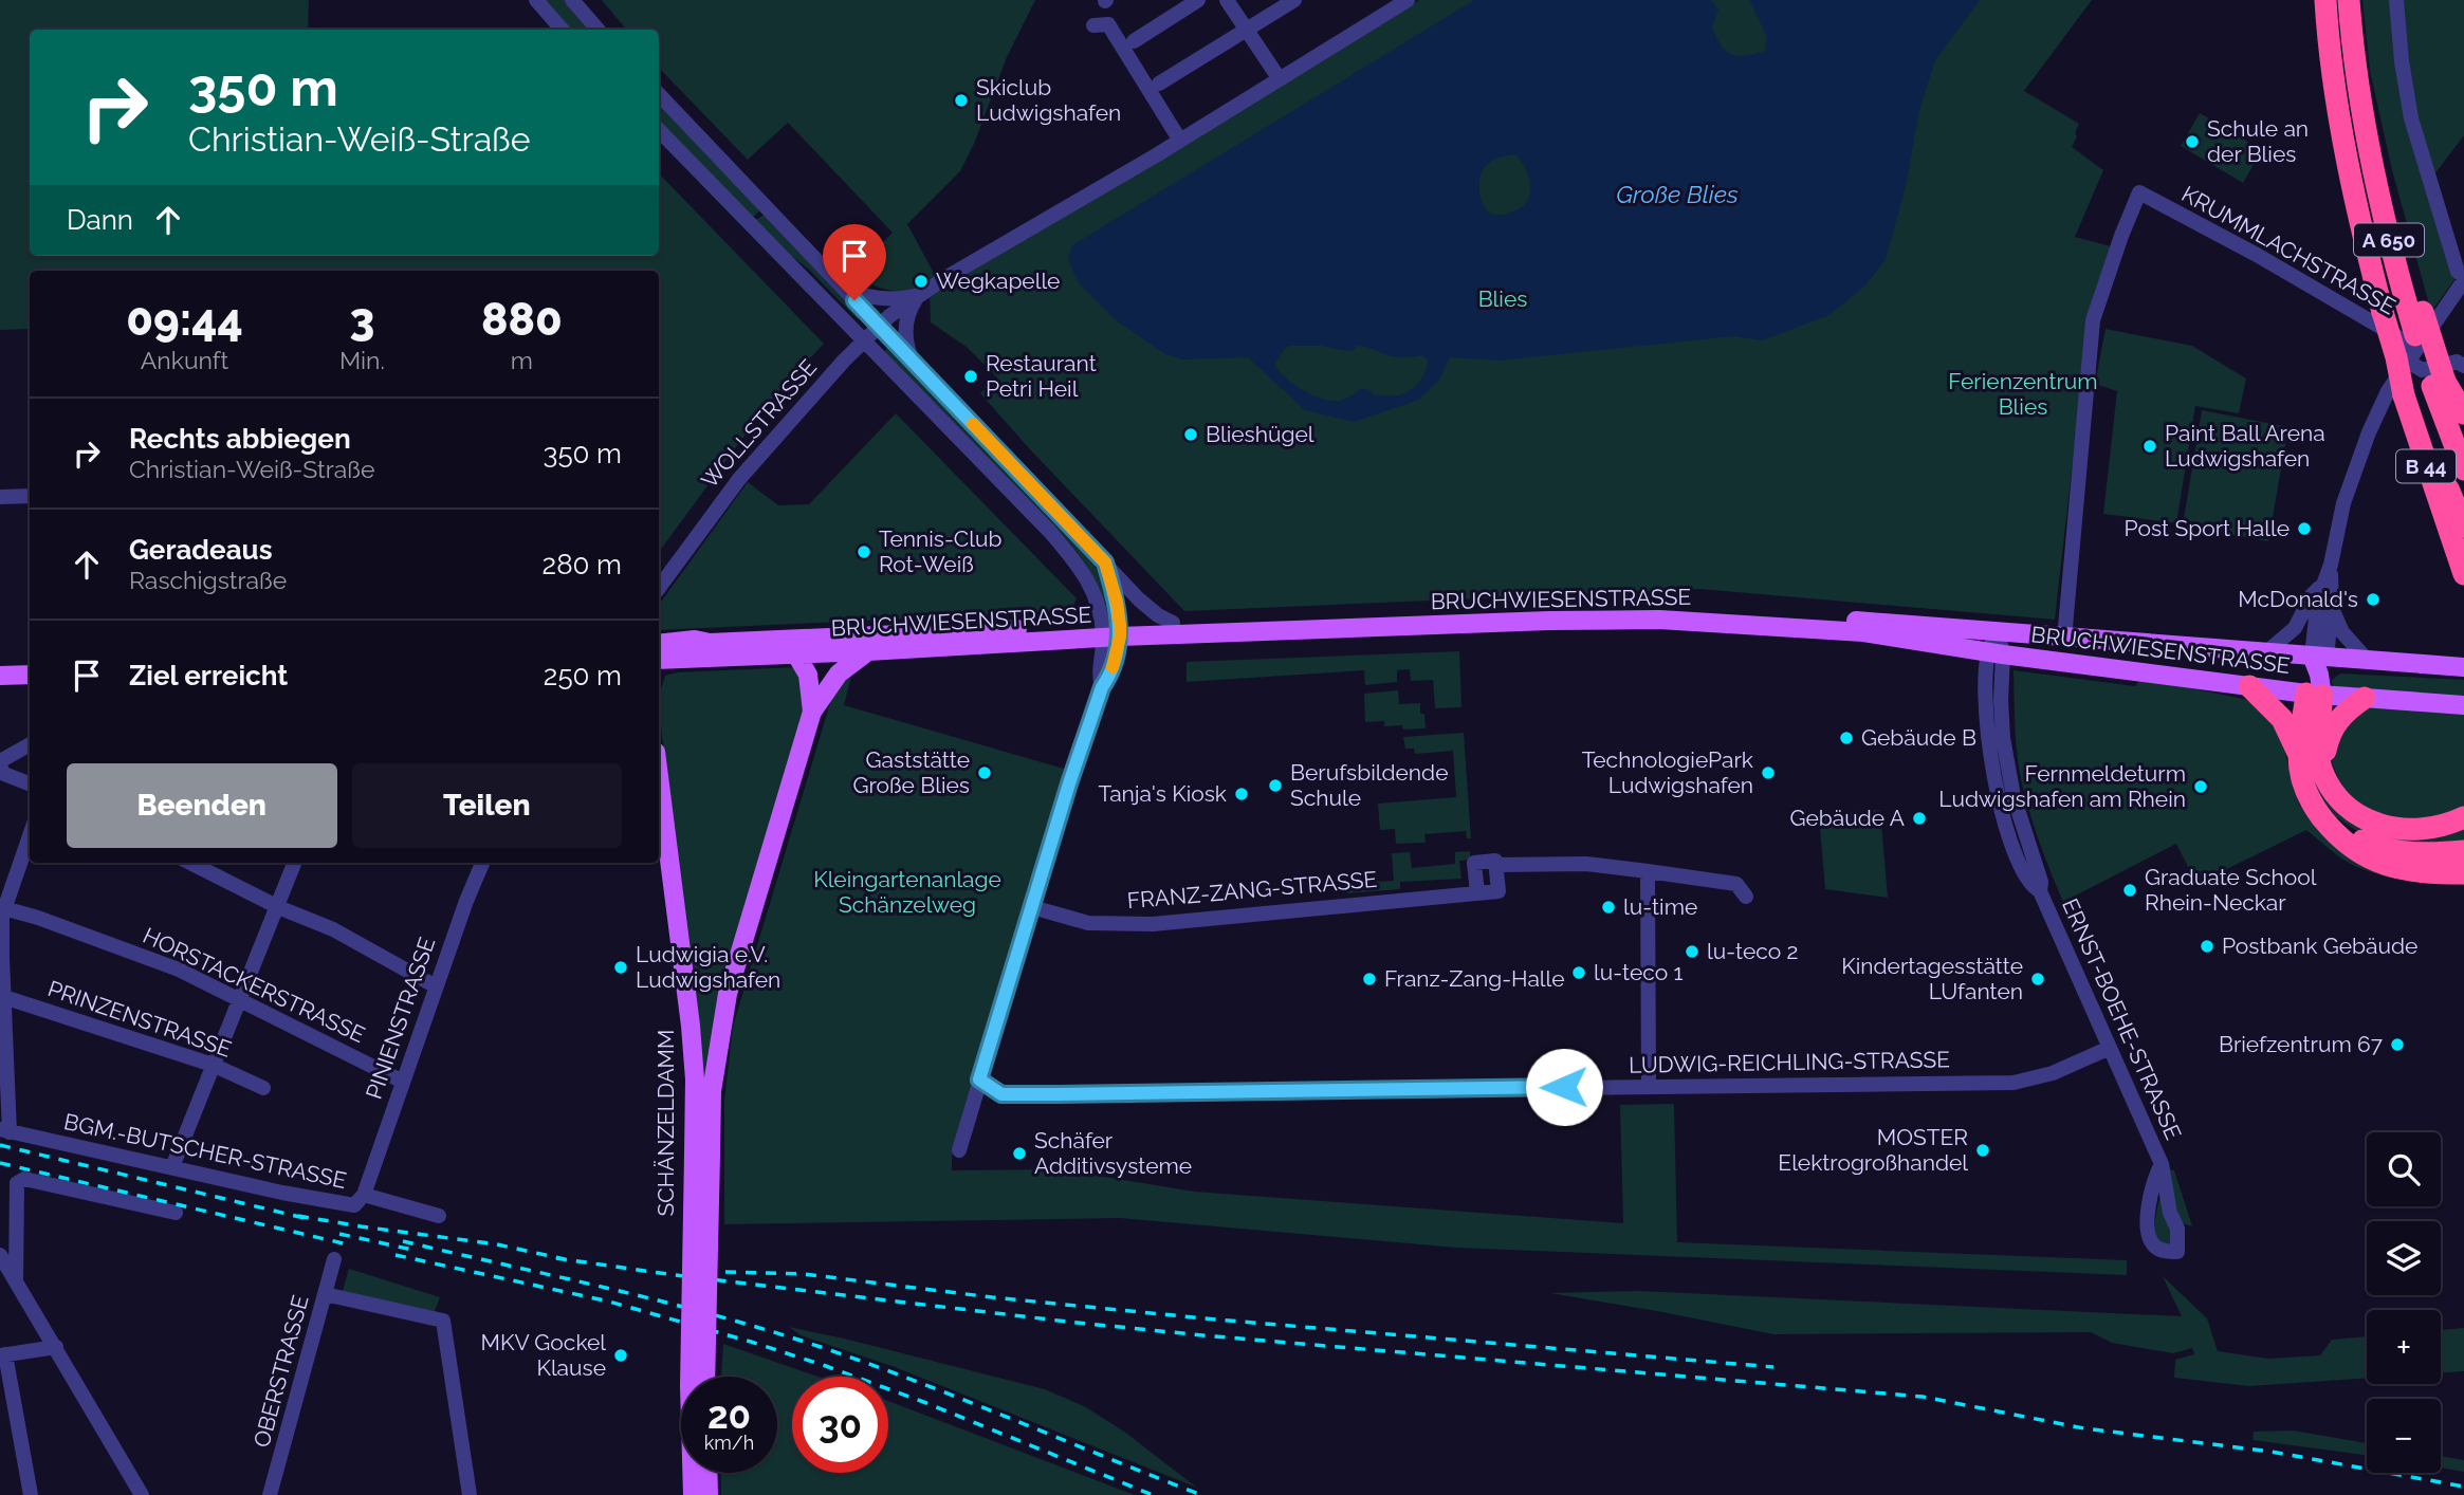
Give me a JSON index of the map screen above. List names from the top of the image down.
{
  "streets": {
    "highway": ["A 650", "B 44"],
    "main road": ["BRUCHWIESENSTRASSE", "SCHÄNZELDAMM"],
    "street": [
      "KRUMMLACHSTRASSE",
      "WOLLSTRASSE",
      "FRANZ-ZANG-STRASSE",
      "HORSTACKERSTRASSE",
      "PINIENSTRASSE",
      "PRINZENSTRASSE",
      "ERNST-BOEHE-STRASSE",
      "LUDWIG-REICHLING-STRASSE",
      "BGM.-BUTSCHER-STRASSE",
      "OBERSTRASSE"
    ]
  },
  "crossings": [
    ["A 650", "KRUMMLACHSTRASSE"],
    ["A 650", "B 44"],
    ["KRUMMLACHSTRASSE", "B 44"],
    ["KRUMMLACHSTRASSE", "BRUCHWIESENSTRASSE"],
    ["BRUCHWIESENSTRASSE", "ERNST-BOEHE-STRASSE"],
    ["BRUCHWIESENSTRASSE", "SCHÄNZELDAMM"],
    ["HORSTACKERSTRASSE", "PINIENSTRASSE"],
    ["PINIENSTRASSE", "BGM.-BUTSCHER-STRASSE"],
    ["ERNST-BOEHE-STRASSE", "LUDWIG-REICHLING-STRASSE"]
  ],
  "water": ["Große Blies"],
  "parks": ["Blies", "Ferienzentrum Blies", "Kleingartenanlage Schänzelweg"],
  "places": [
    "Skiclub Ludwigshafen",
    "Schule an der Blies",
    "Wegkapelle",
    "Restaurant Petri Heil",
    "Blieshügel",
    "Paint Ball Arena Ludwigshafen",
    "Post Sport Halle",
    "Tennis-Club Rot-Weiß",
    "McDonald's",
    "Gebäude B",
    "Gaststätte Große Blies",
    "TechnologiePark Ludwigshafen",
    "Berufsbildende Schule",
    "Fernmeldeturm Ludwigshafen am Rhein",
    "Tanja's Kiosk",
    "Gebäude A",
    "Graduate School Rhein-Neckar",
    "lu-time",
    "Postbank Gebäude",
    "lu-teco 2",
    "Ludwigia e.V. Ludwigshafen",
    "lu-teco 1",
    "Franz-Zang-Halle",
    "Kindertagesstätte LUfanten",
    "Briefzentrum 67",
    "MOSTER Elektrogroßhandel",
    "Schäfer Additivsysteme",
    "MKV Gockel Klause"
  ],
  "page": {
    "turn": ["350 m", "Christian-Weiß-Straße"],
    "then": "Dann",
    "eta": [
      "09:44",
      "Ankunft",
      "3",
      "Min.",
      "880",
      "m"
    ],
    "list": [
      {
        "name": "Rechts abbiegen",
        "note": "Christian-Weiß-Straße",
        "value": "350 m"
      },
      {
        "name": "Geradeaus",
        "note": "Raschigstraße",
        "value": "280 m"
      },
      {
        "name": "Ziel erreicht",
        "value": "250 m"
      }
    ],
    "buttons": ["Beenden", "Teilen"],
    "map_buttons": ["+", "−"],
    "speed": "20 km/h",
    "limit": "30"
  }
}
